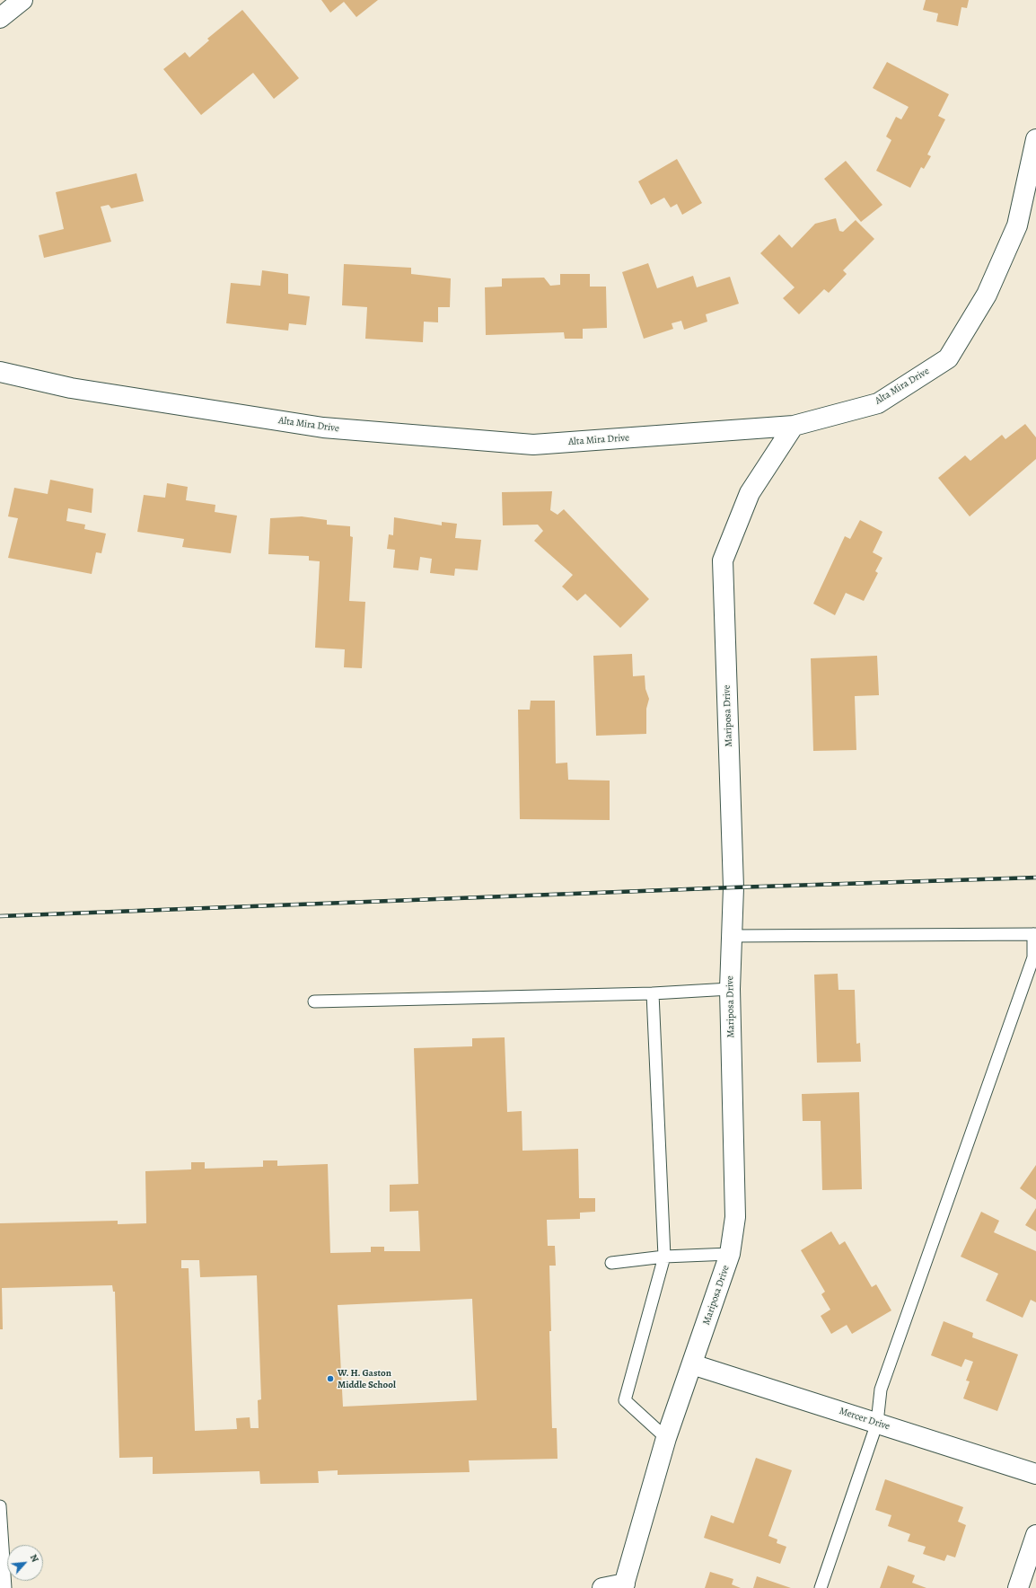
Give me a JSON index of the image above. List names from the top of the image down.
{
  "streets": {
    "street": ["Alta Mira Drive", "Mariposa Drive", "Mercer Drive"]
  },
  "crossings": [
    ["Alta Mira Drive", "Mariposa Drive"],
    ["Mariposa Drive", "Mercer Drive"]
  ],
  "places": ["W. H. Gaston Middle School"],
  "north": "top right"
}
